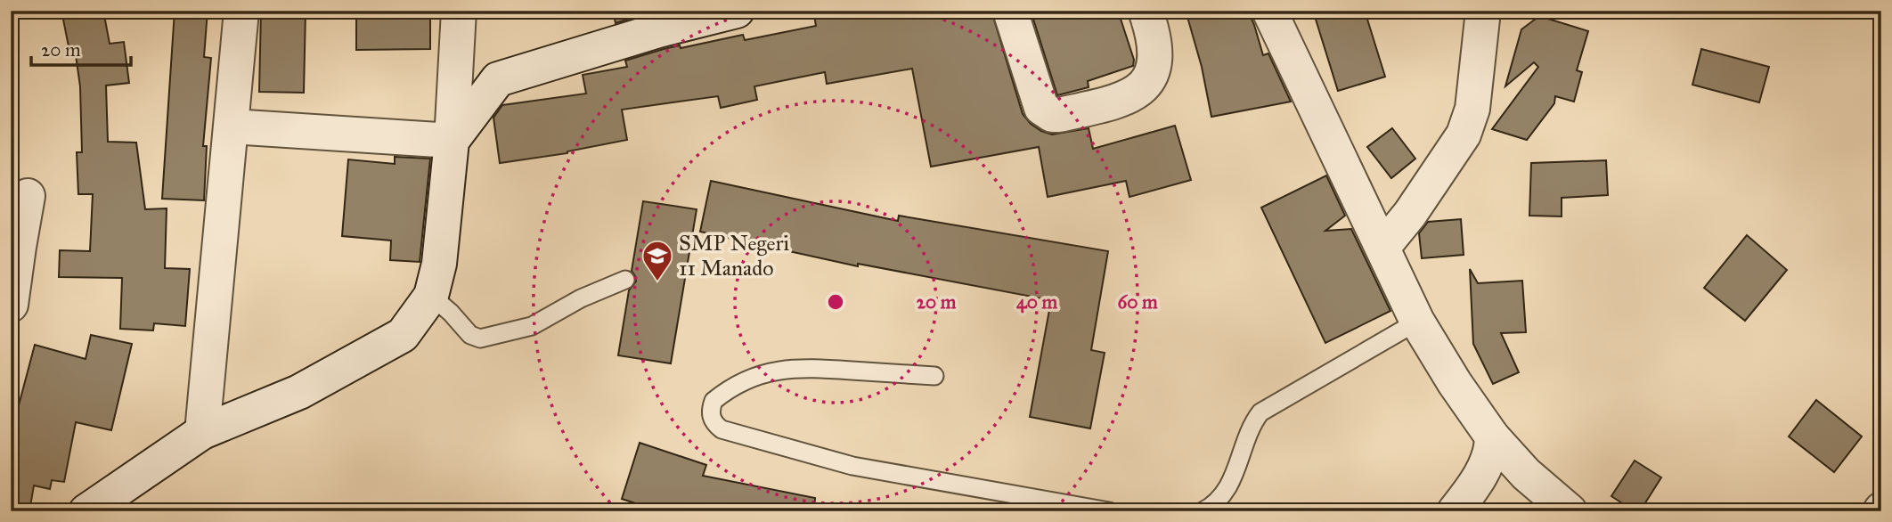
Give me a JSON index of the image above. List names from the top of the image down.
{
  "places": {
    "school or university": ["SMP Negeri 11 Manado"]
  },
  "scale_bar": "20 m",
  "rings": ["20 m", "40 m", "60 m"]
}
